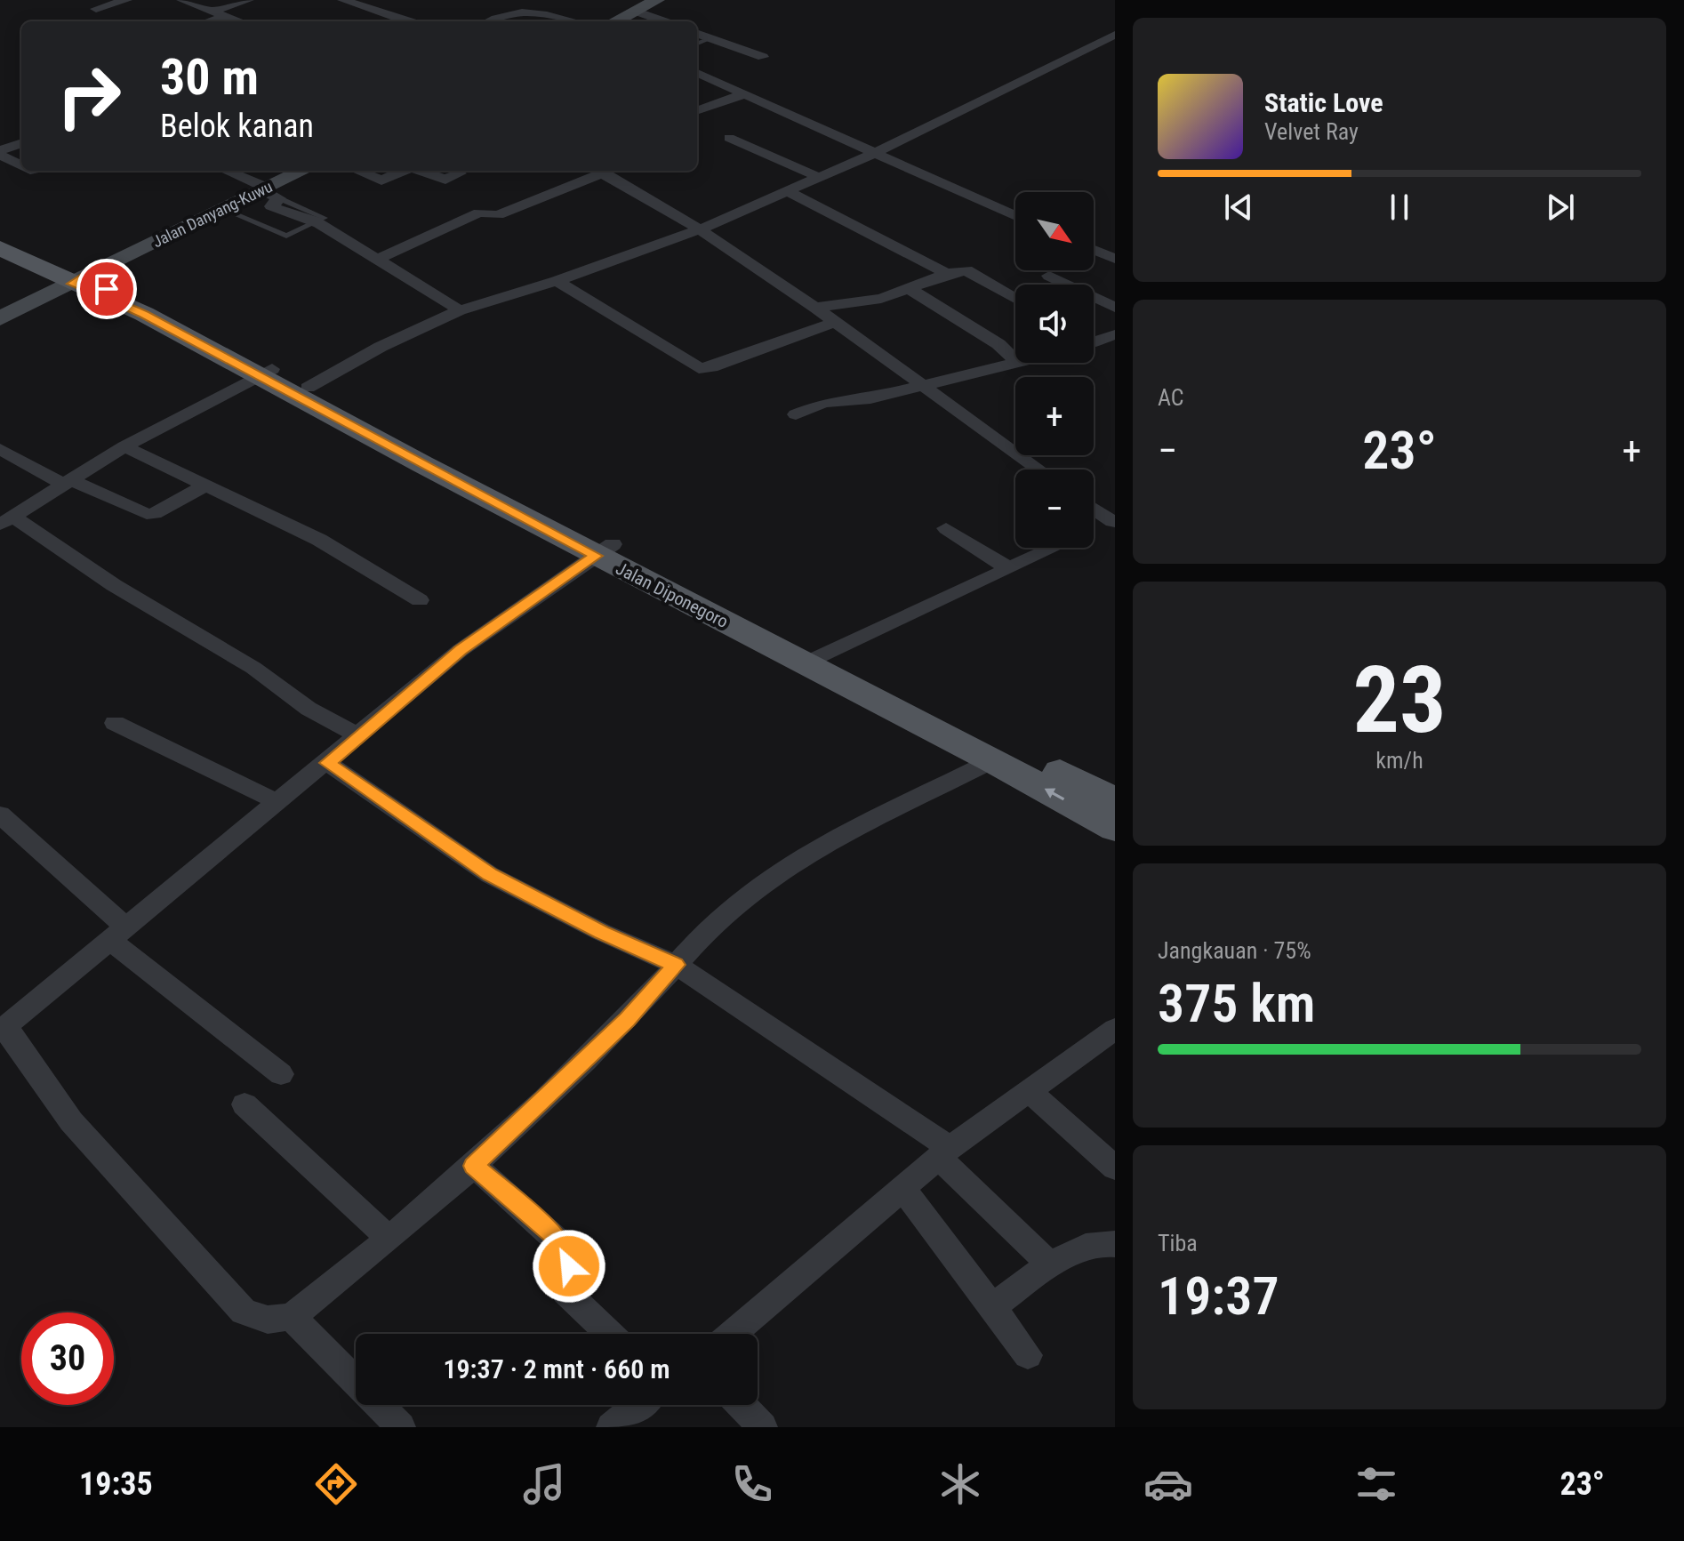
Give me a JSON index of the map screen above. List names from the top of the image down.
{
  "streets": {
    "main road": ["Jalan Diponegoro"],
    "street": ["Jalan Danyang-Kuwu"]
  },
  "crossings": [
    ["Jalan Danyang-Kuwu", "Jalan Diponegoro"]
  ],
  "north": "bottom right",
  "page": {
    "turn": ["30 m", "Belok kanan"],
    "song": ["Static Love", "Velvet Ray"],
    "map_buttons": ["+", "−"],
    "tile": [
      "AC",
      ["23", "km/h"],
      ["Jangkauan · 75%", "375 km"],
      ["Tiba", "19:37"]
    ],
    "heat": ["−", "23°", "+"],
    "limit": "30",
    "trip": "19:37 · 2 mnt · 660 m",
    "tabs": ["19:35", "23°"]
  }
}
